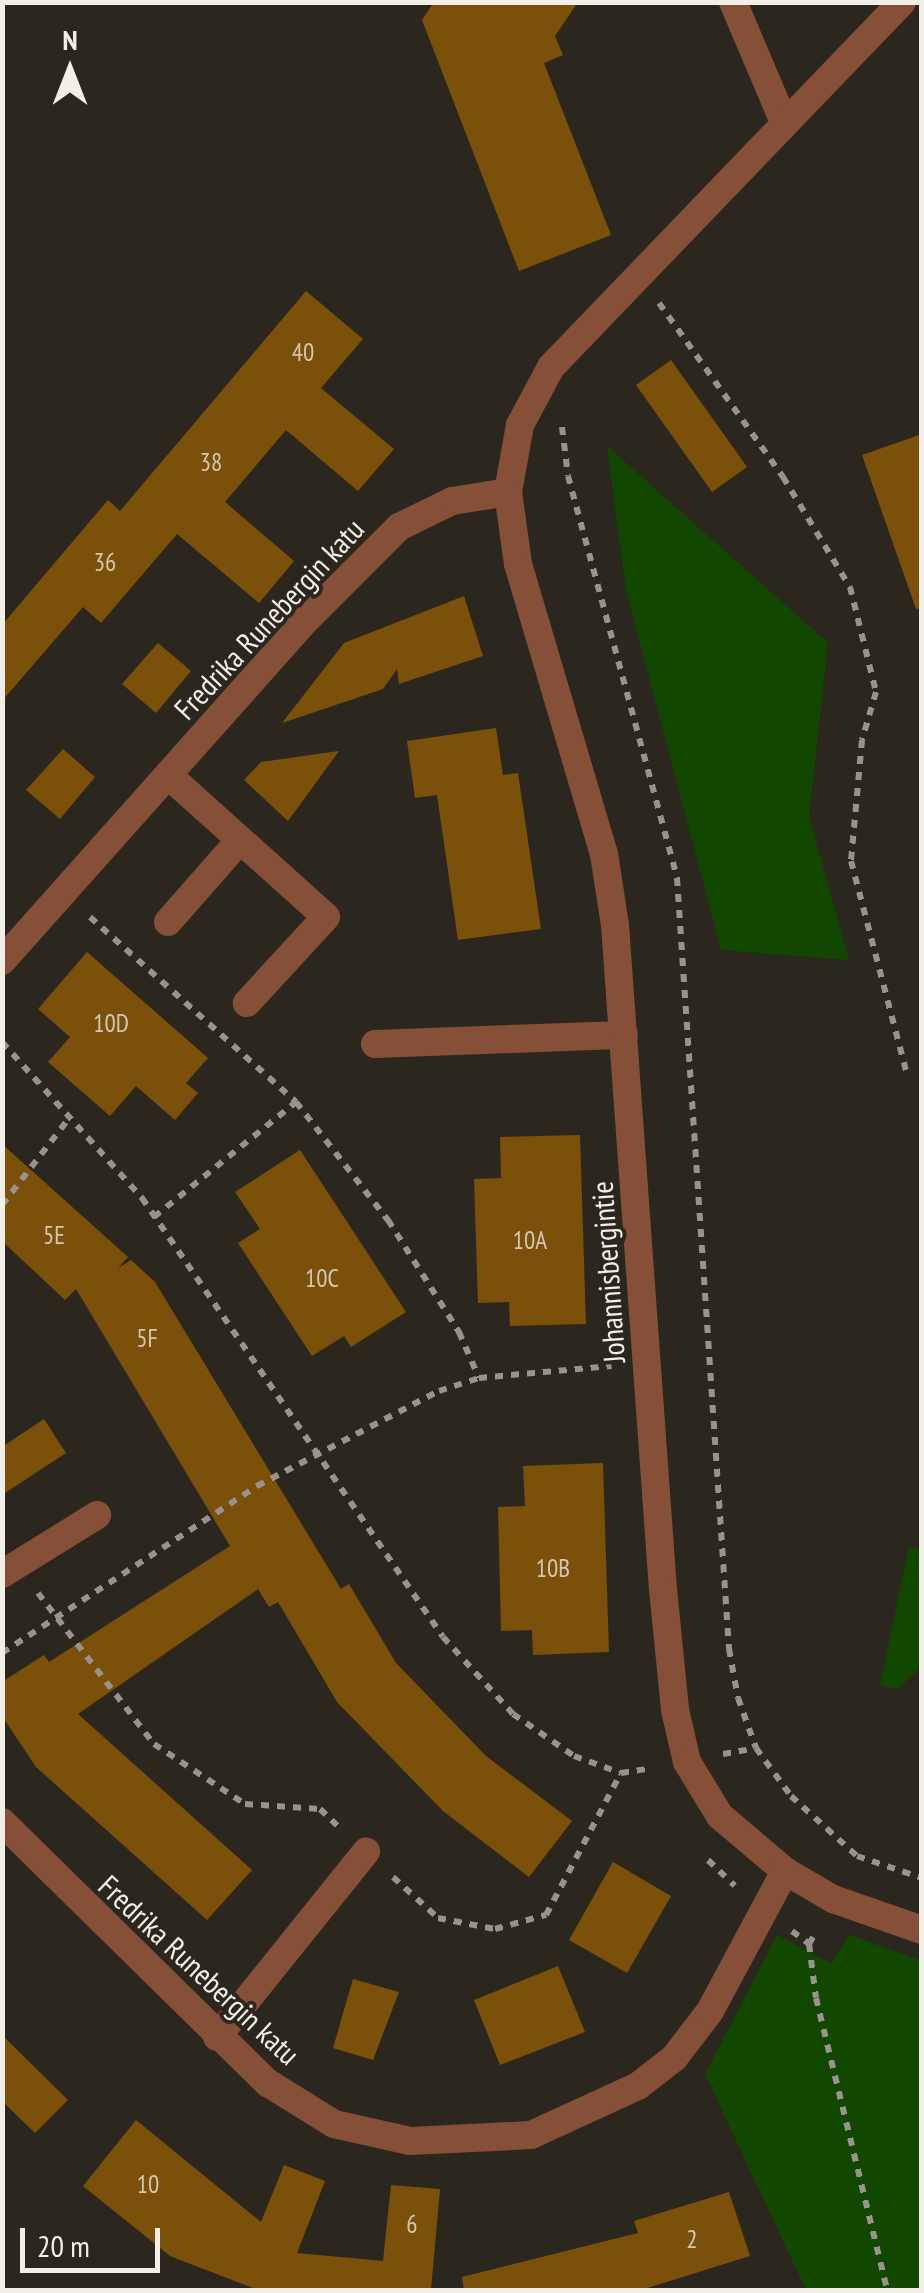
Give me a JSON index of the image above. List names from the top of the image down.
{
  "streets": {
    "street": ["Fredrika Runebergin katu", "Johannisbergintie"]
  },
  "crossings": [
    ["Fredrika Runebergin katu", "Johannisbergintie"]
  ],
  "house_numbers": [
    "40",
    "38",
    "36",
    "10D",
    "5E",
    "10A",
    "10C",
    "5F",
    "10B",
    "10",
    "6",
    "2"
  ],
  "scale_bar": "20 m",
  "north": "top"
}
